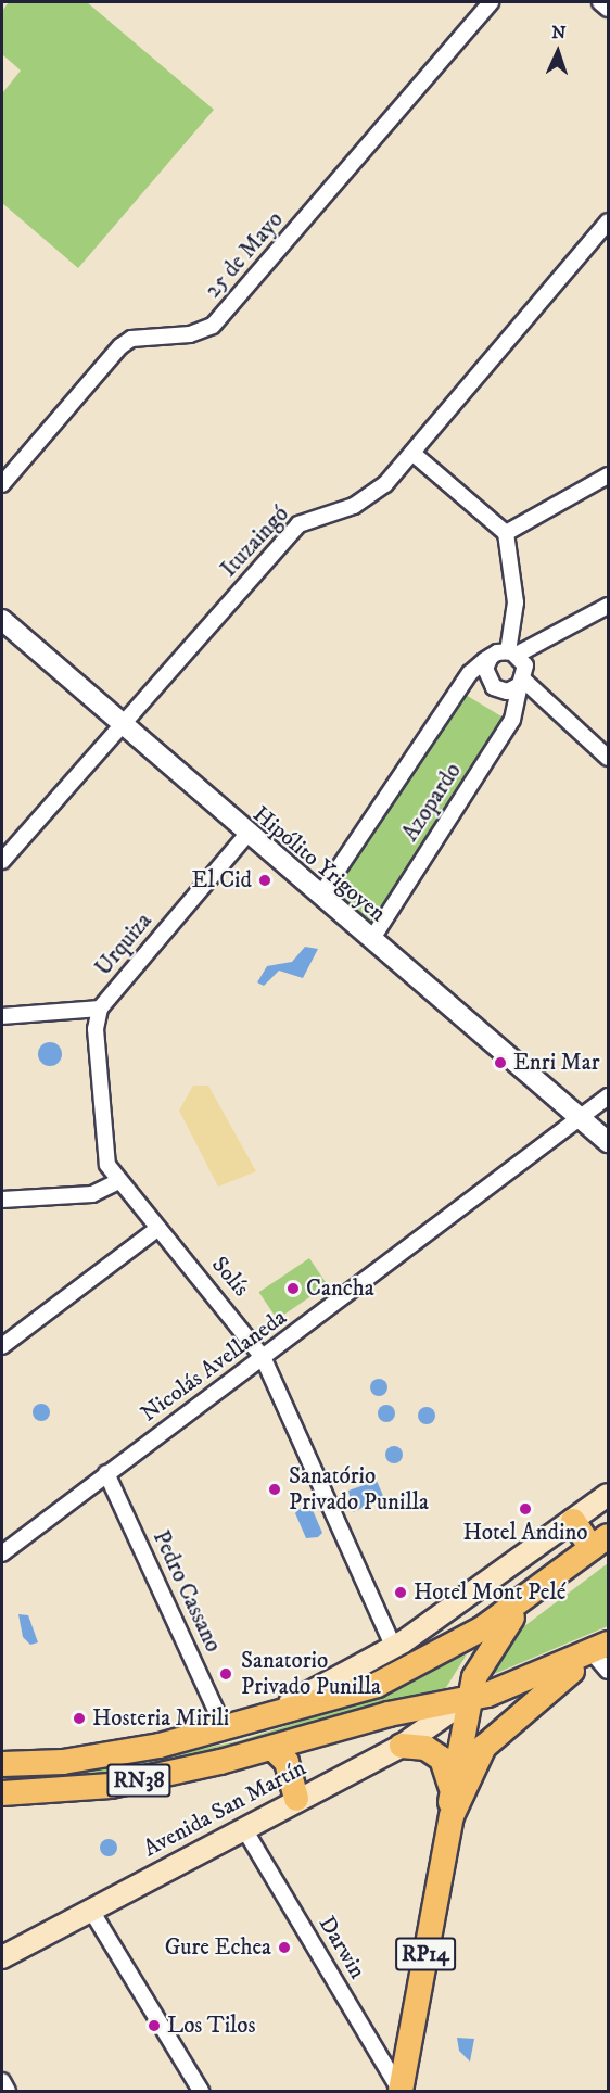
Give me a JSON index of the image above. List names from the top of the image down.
{
  "streets": {
    "main road": ["RN38", "Avenida San Martín", "RP14"],
    "street": [
      "25 de Mayo",
      "Ituzaingó",
      "Azopardo",
      "Hipólito Yrigoyen",
      "Urquiza",
      "Solís",
      "Nicolás Avellaneda",
      "Pedro Cassano",
      "Darwin"
    ]
  },
  "crossings": [
    ["Ituzaingó", "Hipólito Yrigoyen"],
    ["Azopardo", "Hipólito Yrigoyen"],
    ["Hipólito Yrigoyen", "Urquiza"],
    ["Hipólito Yrigoyen", "Nicolás Avellaneda"],
    ["Urquiza", "Solís"],
    ["Solís", "Nicolás Avellaneda"],
    ["Nicolás Avellaneda", "Pedro Cassano"],
    ["Pedro Cassano", "RN38"],
    ["RN38", "Avenida San Martín"],
    ["RN38", "RP14"],
    ["Avenida San Martín", "Darwin"],
    ["Avenida San Martín", "RP14"],
    ["Darwin", "RP14"]
  ],
  "places": [
    "El Cid",
    "Enri Mar",
    "Cancha",
    "Sanatório Privado Punilla",
    "Hotel Andino",
    "Hotel Mont Pelé",
    "Sanatorio Privado Punilla",
    "Hosteria Mirili",
    "Gure Echea",
    "Los Tilos"
  ],
  "north": "top"
}
